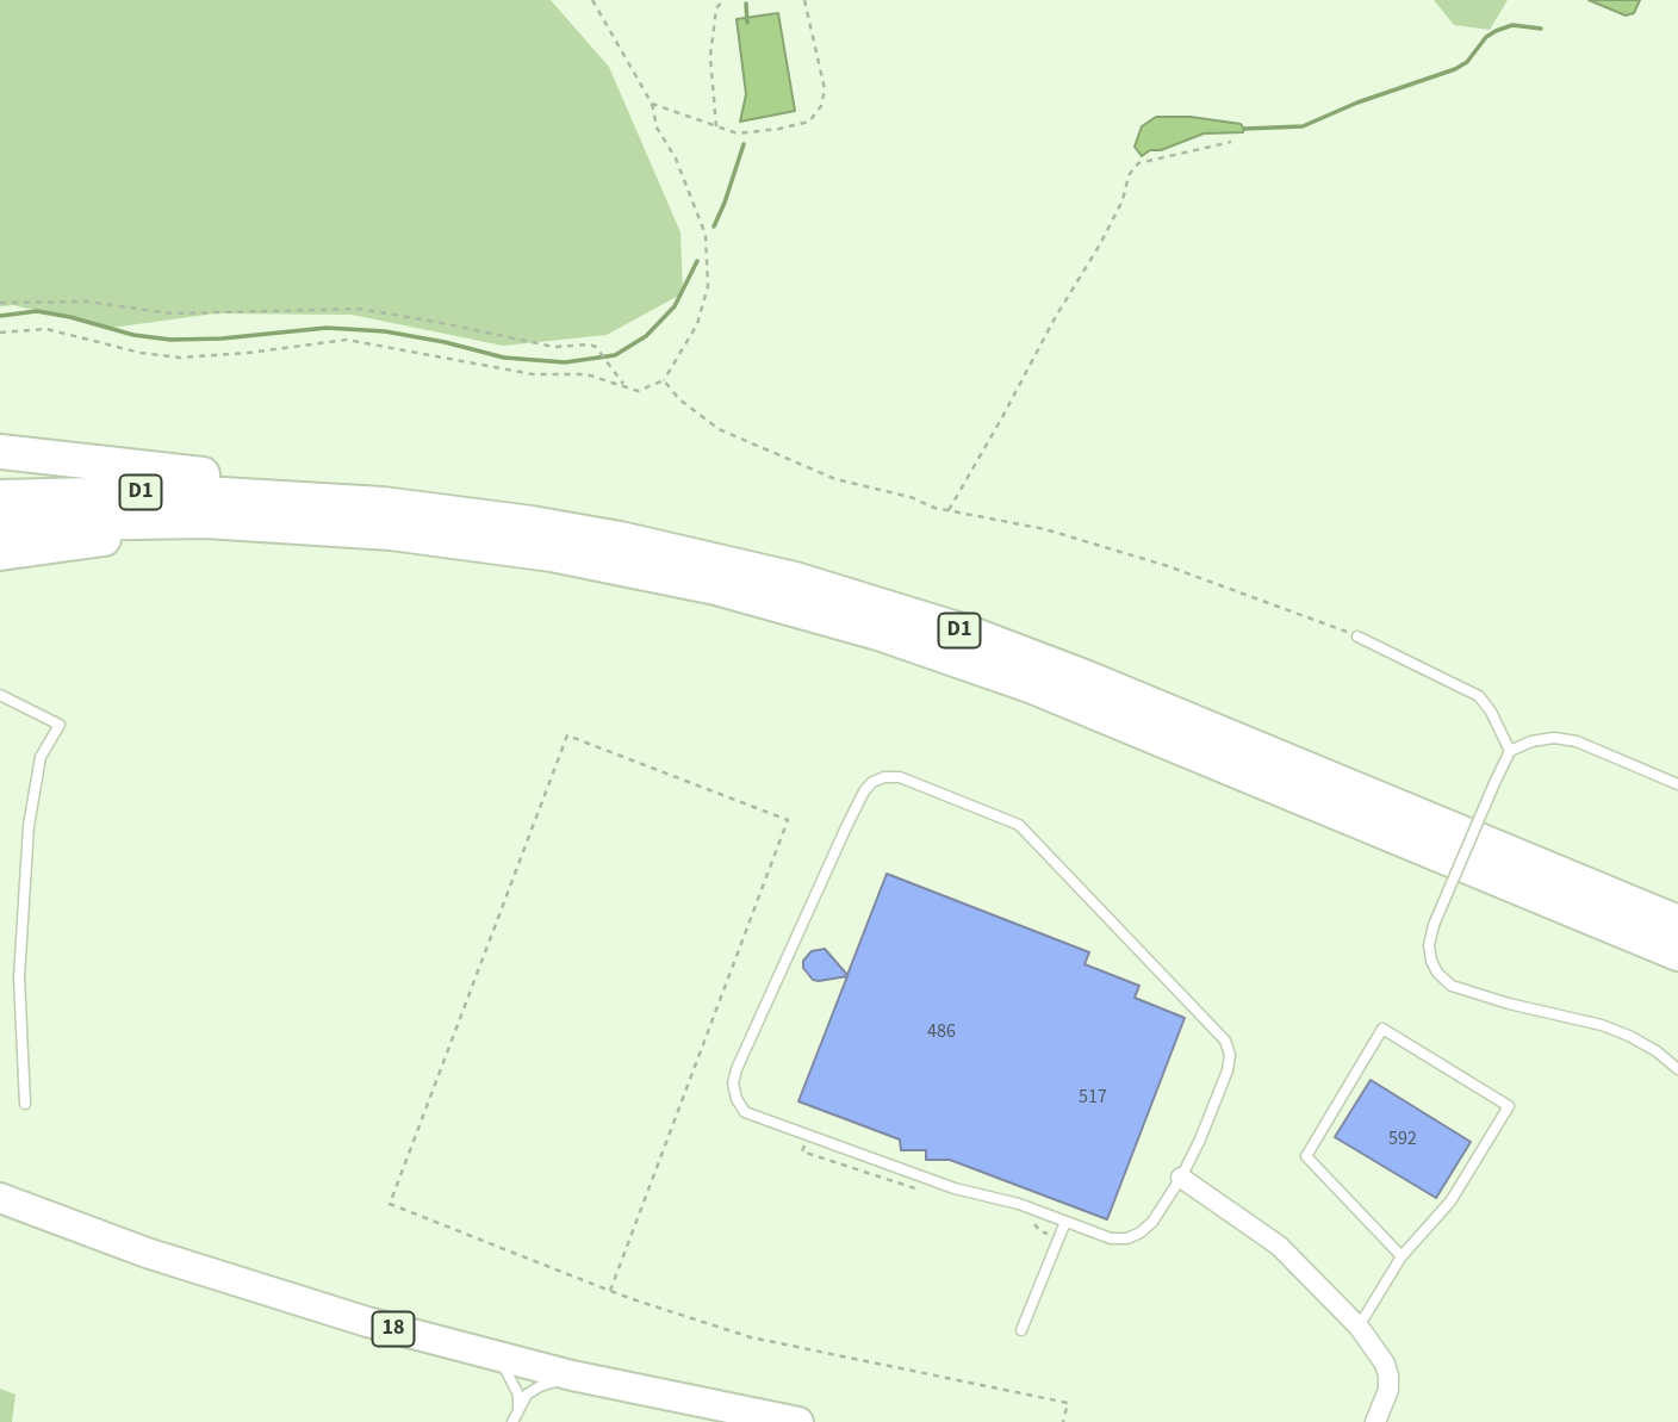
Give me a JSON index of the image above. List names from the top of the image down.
{
  "streets": {
    "highway": ["D1"],
    "main road": ["18"]
  },
  "house_numbers": ["486", "517", "592"]
}
